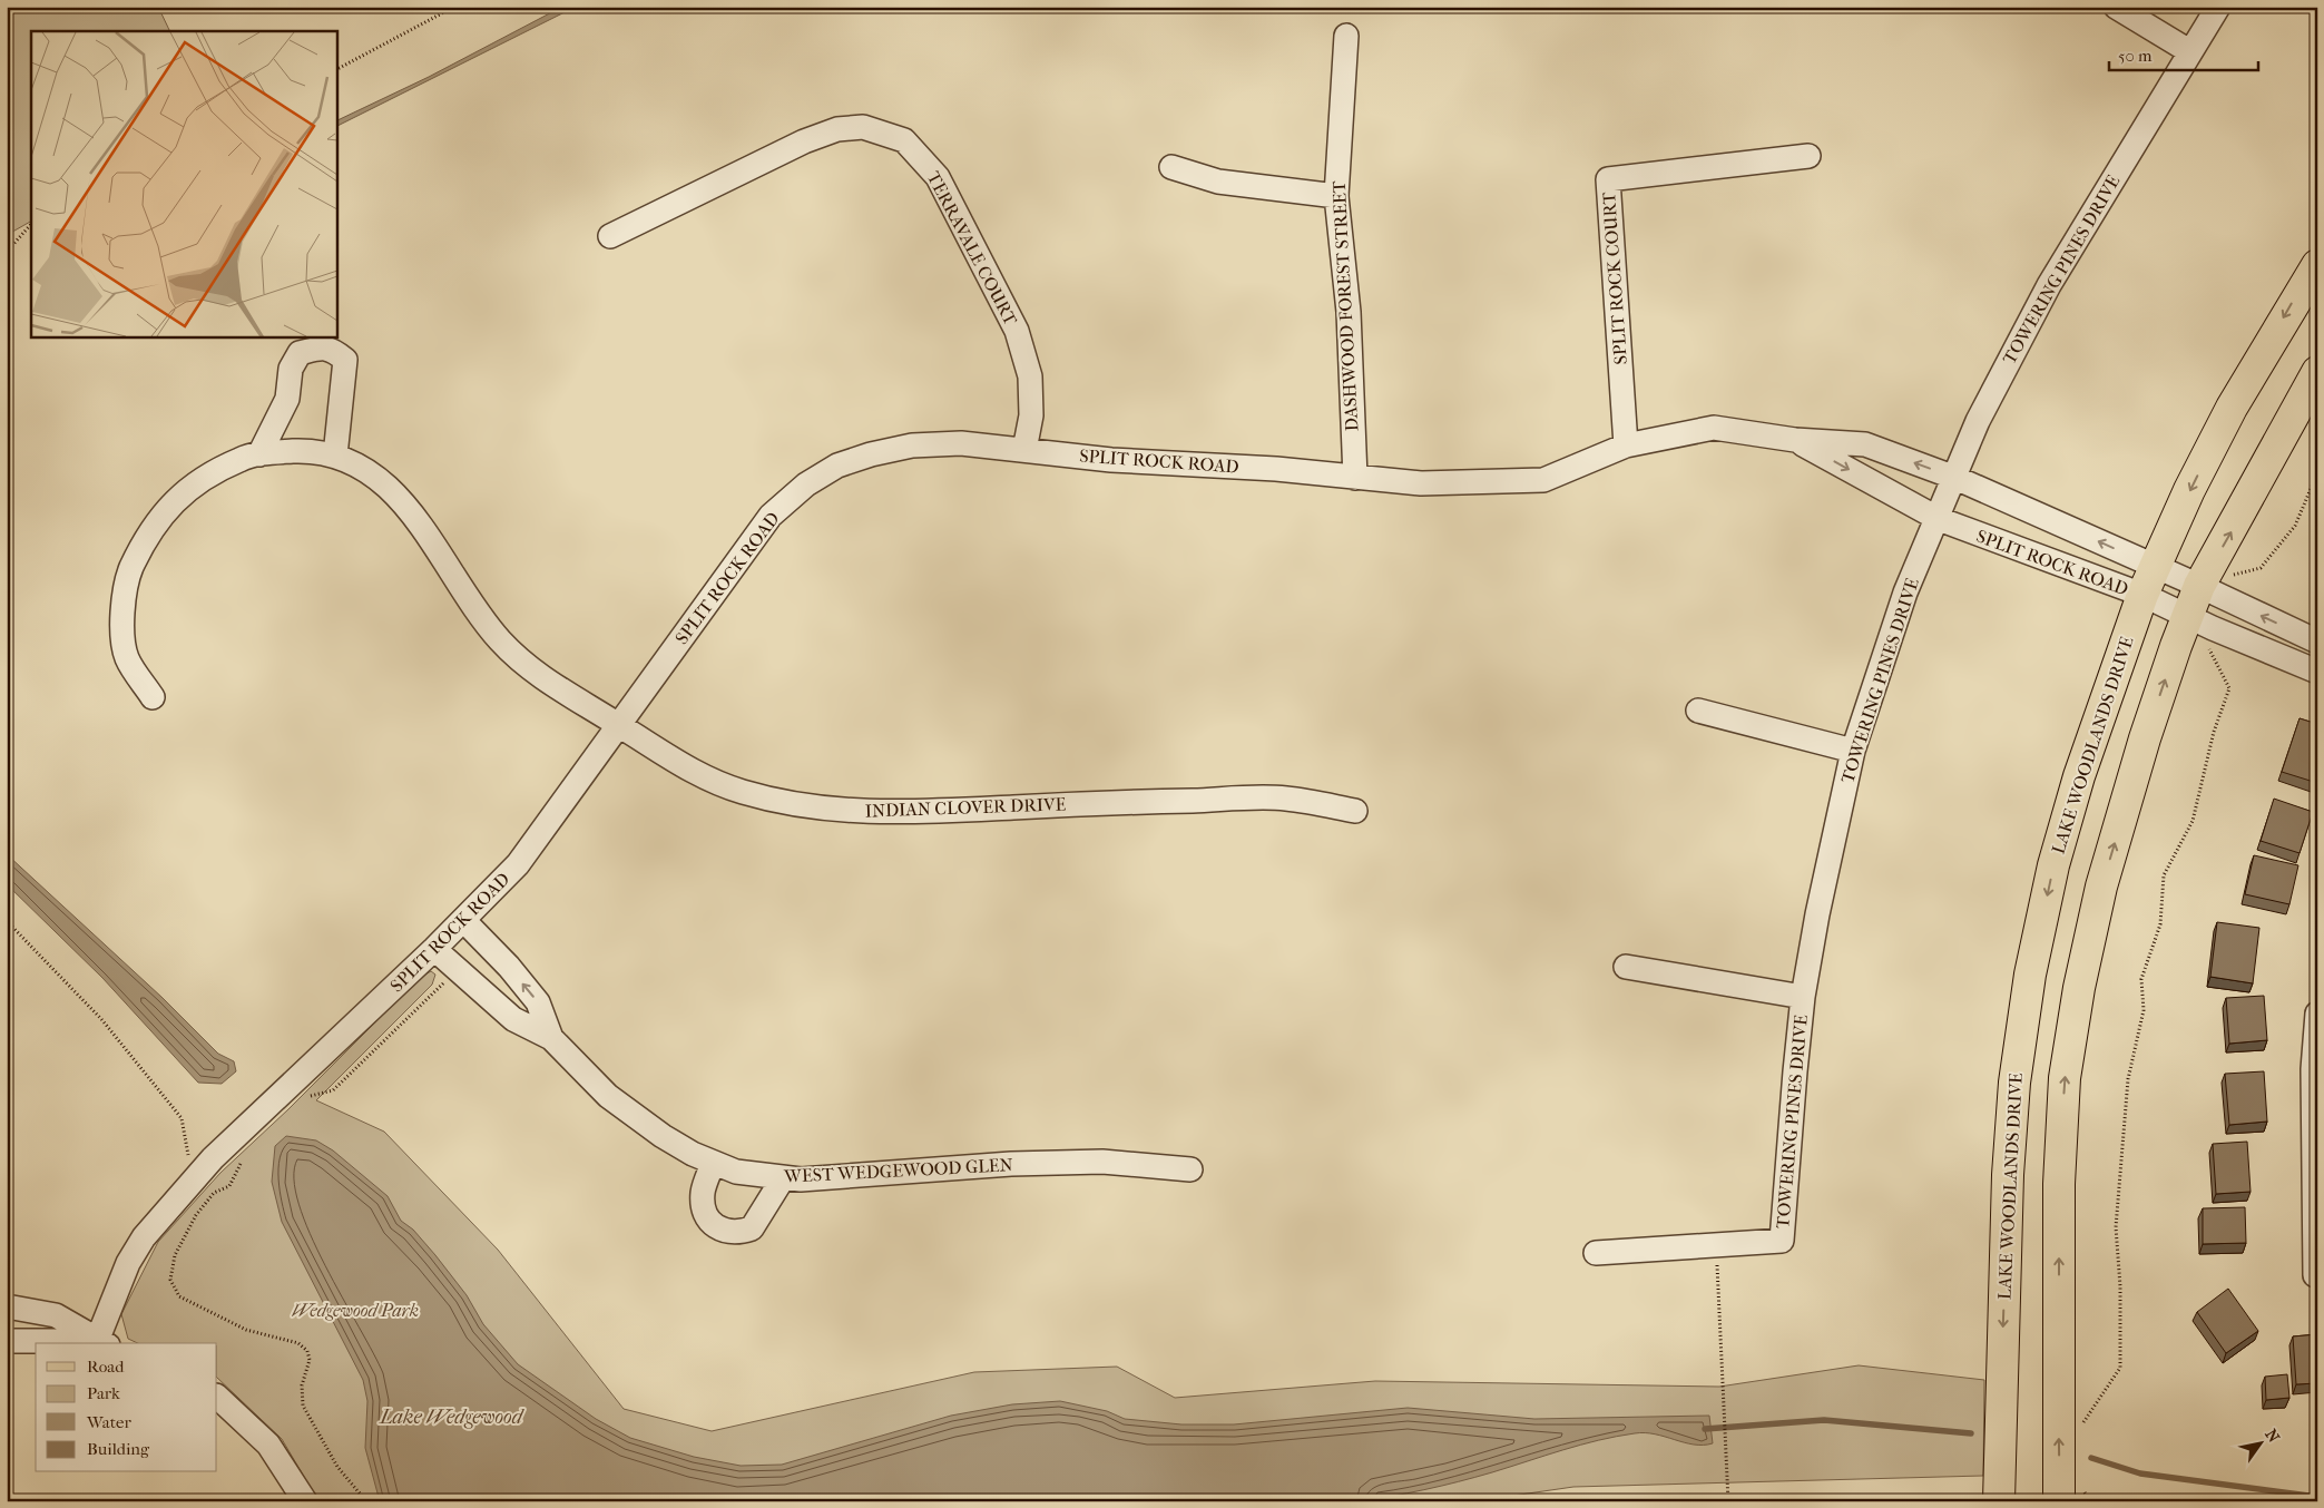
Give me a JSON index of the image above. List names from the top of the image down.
{
  "streets": {
    "main road": ["LAKE WOODLANDS DRIVE"],
    "street": [
      "TERRAVALE COURT",
      "TOWERING PINES DRIVE",
      "SPLIT ROCK COURT",
      "DASHWOOD FOREST STREET",
      "SPLIT ROCK ROAD",
      "INDIAN CLOVER DRIVE",
      "WEST WEDGEWOOD GLEN"
    ]
  },
  "crossings": [
    ["TERRAVALE COURT", "SPLIT ROCK ROAD"],
    ["TOWERING PINES DRIVE", "SPLIT ROCK ROAD"],
    ["SPLIT ROCK COURT", "SPLIT ROCK ROAD"],
    ["DASHWOOD FOREST STREET", "SPLIT ROCK ROAD"],
    ["SPLIT ROCK ROAD", "LAKE WOODLANDS DRIVE"],
    ["SPLIT ROCK ROAD", "INDIAN CLOVER DRIVE"],
    ["SPLIT ROCK ROAD", "WEST WEDGEWOOD GLEN"]
  ],
  "water": ["Lake Wedgewood"],
  "parks": ["Wedgewood Park"],
  "legend": [
    "Road",
    "Park",
    "Water",
    "Building"
  ],
  "scale_bar": "50 m",
  "north": "top right"
}
